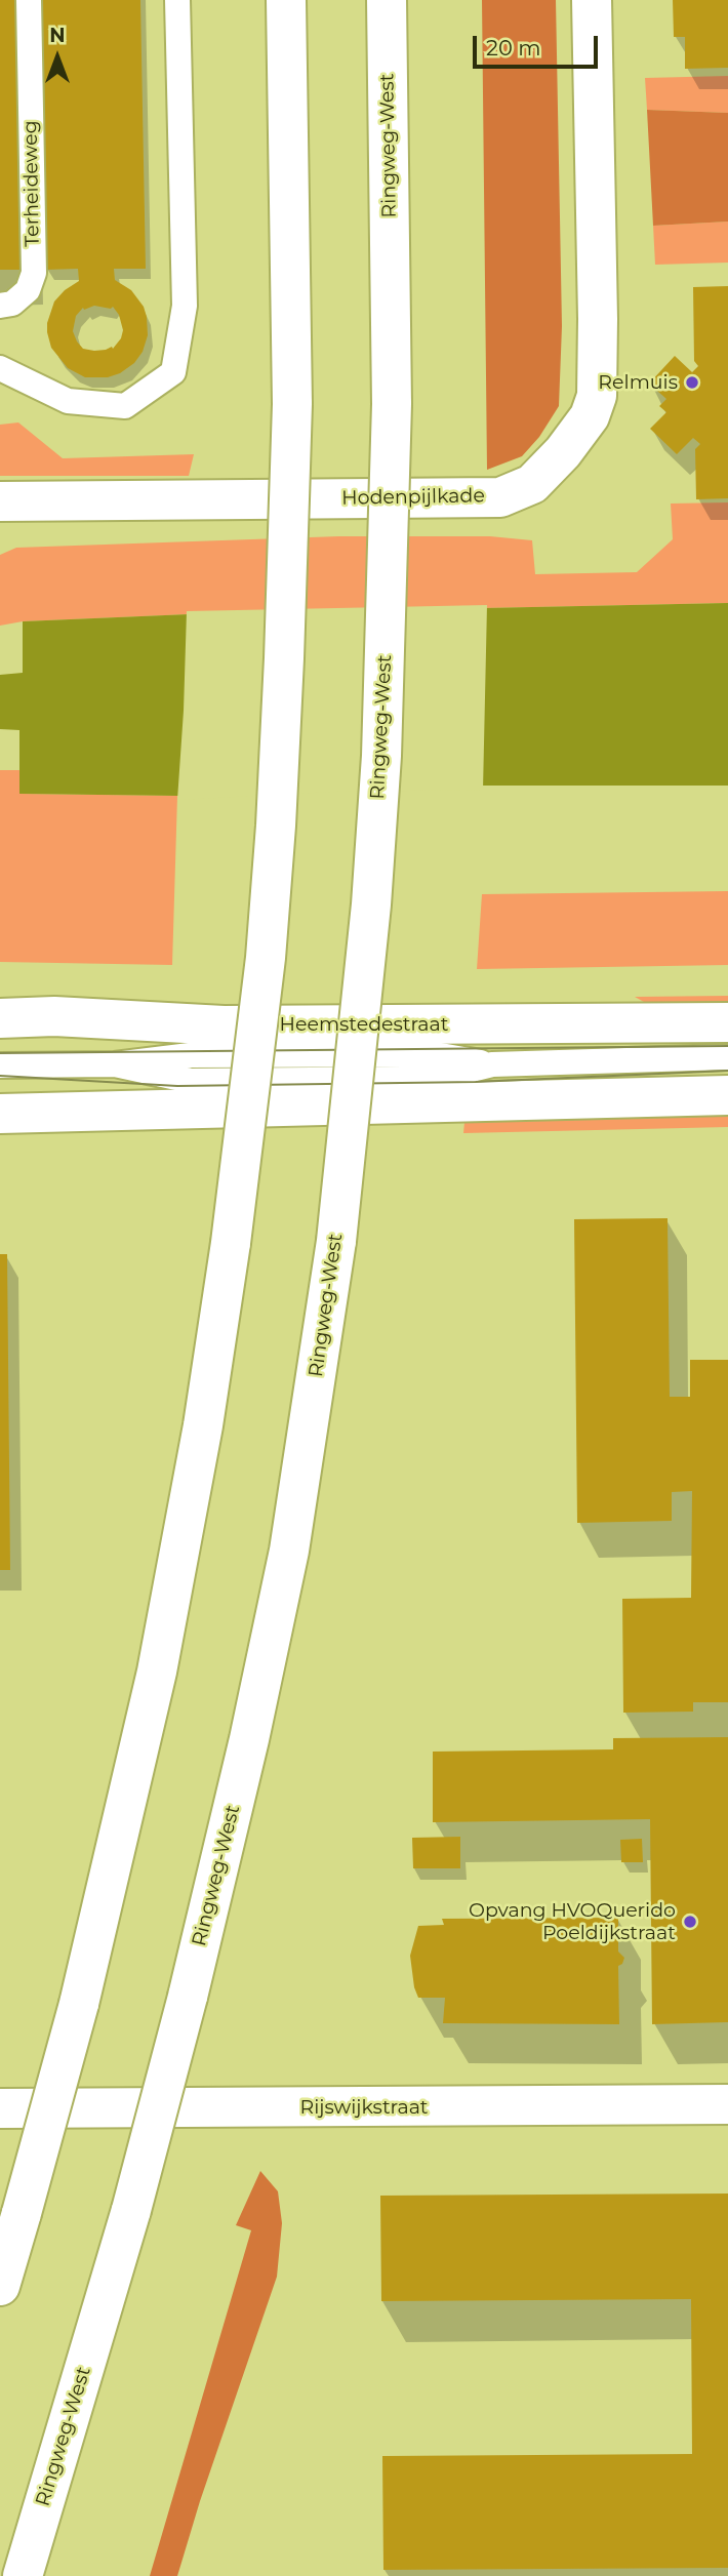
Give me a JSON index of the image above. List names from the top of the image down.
{
  "streets": {
    "main road": [
      "Ringweg-West",
      "Hodenpijlkade",
      "Heemstedestraat",
      "Rijswijkstraat"
    ],
    "lane": ["Terheideweg"]
  },
  "places": ["Relmuis", "Opvang HVOQuerido Poeldijkstraat"],
  "scale_bar": "20 m",
  "north": "top"
}
